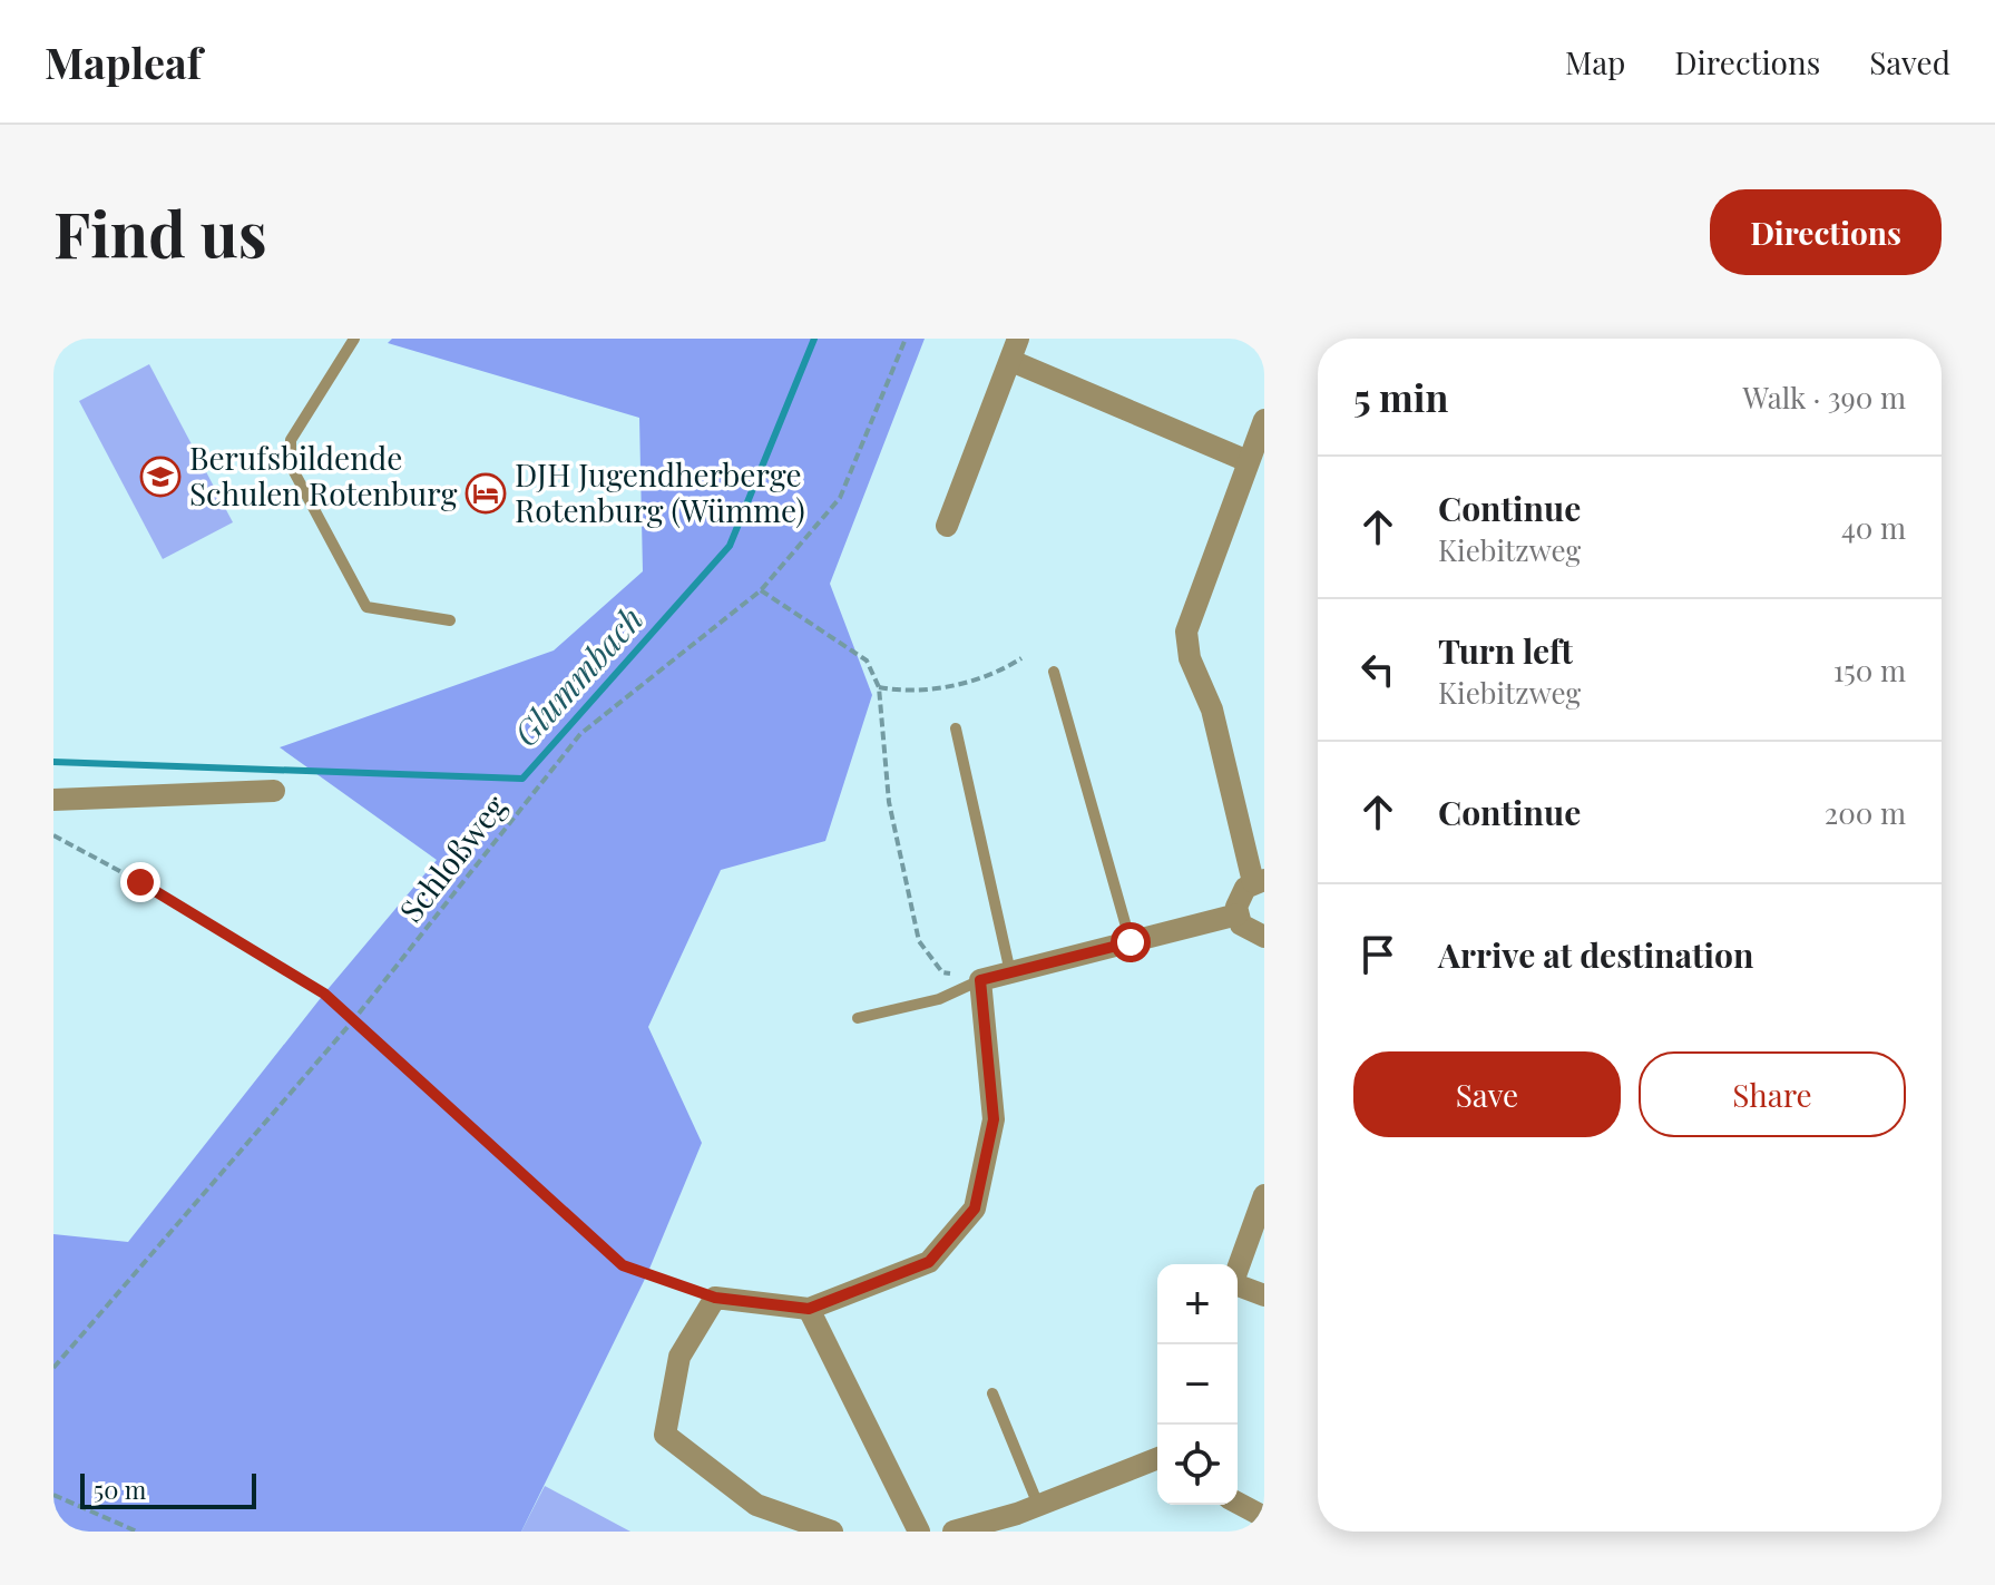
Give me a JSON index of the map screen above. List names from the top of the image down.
{
  "streets": {
    "path": ["Schloßweg"]
  },
  "water": ["Glummbach"],
  "places": {
    "school or university": ["Berufsbildende Schulen Rotenburg"],
    "hotel": ["DJH Jugendherberge Rotenburg (Wümme)"]
  },
  "scale_bar": "50 m",
  "page": {
    "header": "Mapleaf",
    "nav": ["Map", "Directions", "Saved"],
    "buttons": [
      "Directions",
      ["Save", "Share"]
    ],
    "title": "Find us",
    "heading": ["5 min", "Walk · 390 m"],
    "list": [
      ["Continue", "Kiebitzweg", "40 m"],
      ["Turn left", "Kiebitzweg", "150 m"],
      ["Continue", "200 m"],
      "Arrive at destination"
    ],
    "map_buttons": ["+", "−"],
    "scale": "50 m"
  }
}
